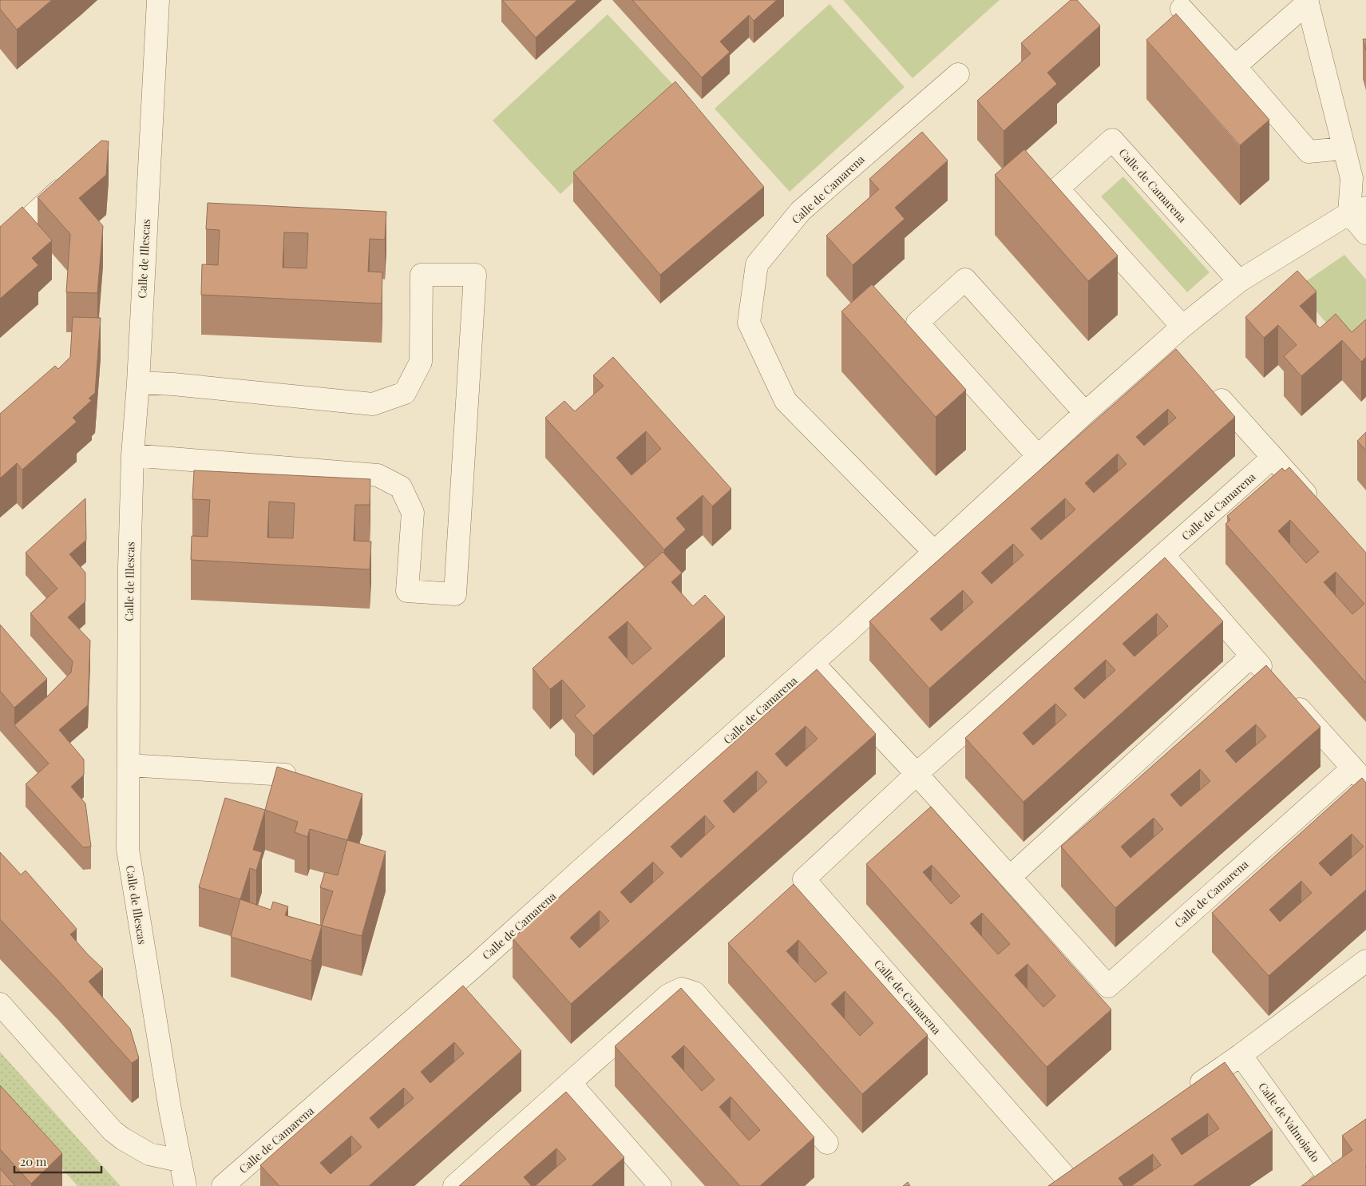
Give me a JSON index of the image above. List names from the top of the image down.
{
  "streets": {
    "street": ["Calle de Camarena", "Calle de Illescas", "Calle de Valmojado"]
  },
  "scale_bar": "20 m"
}
